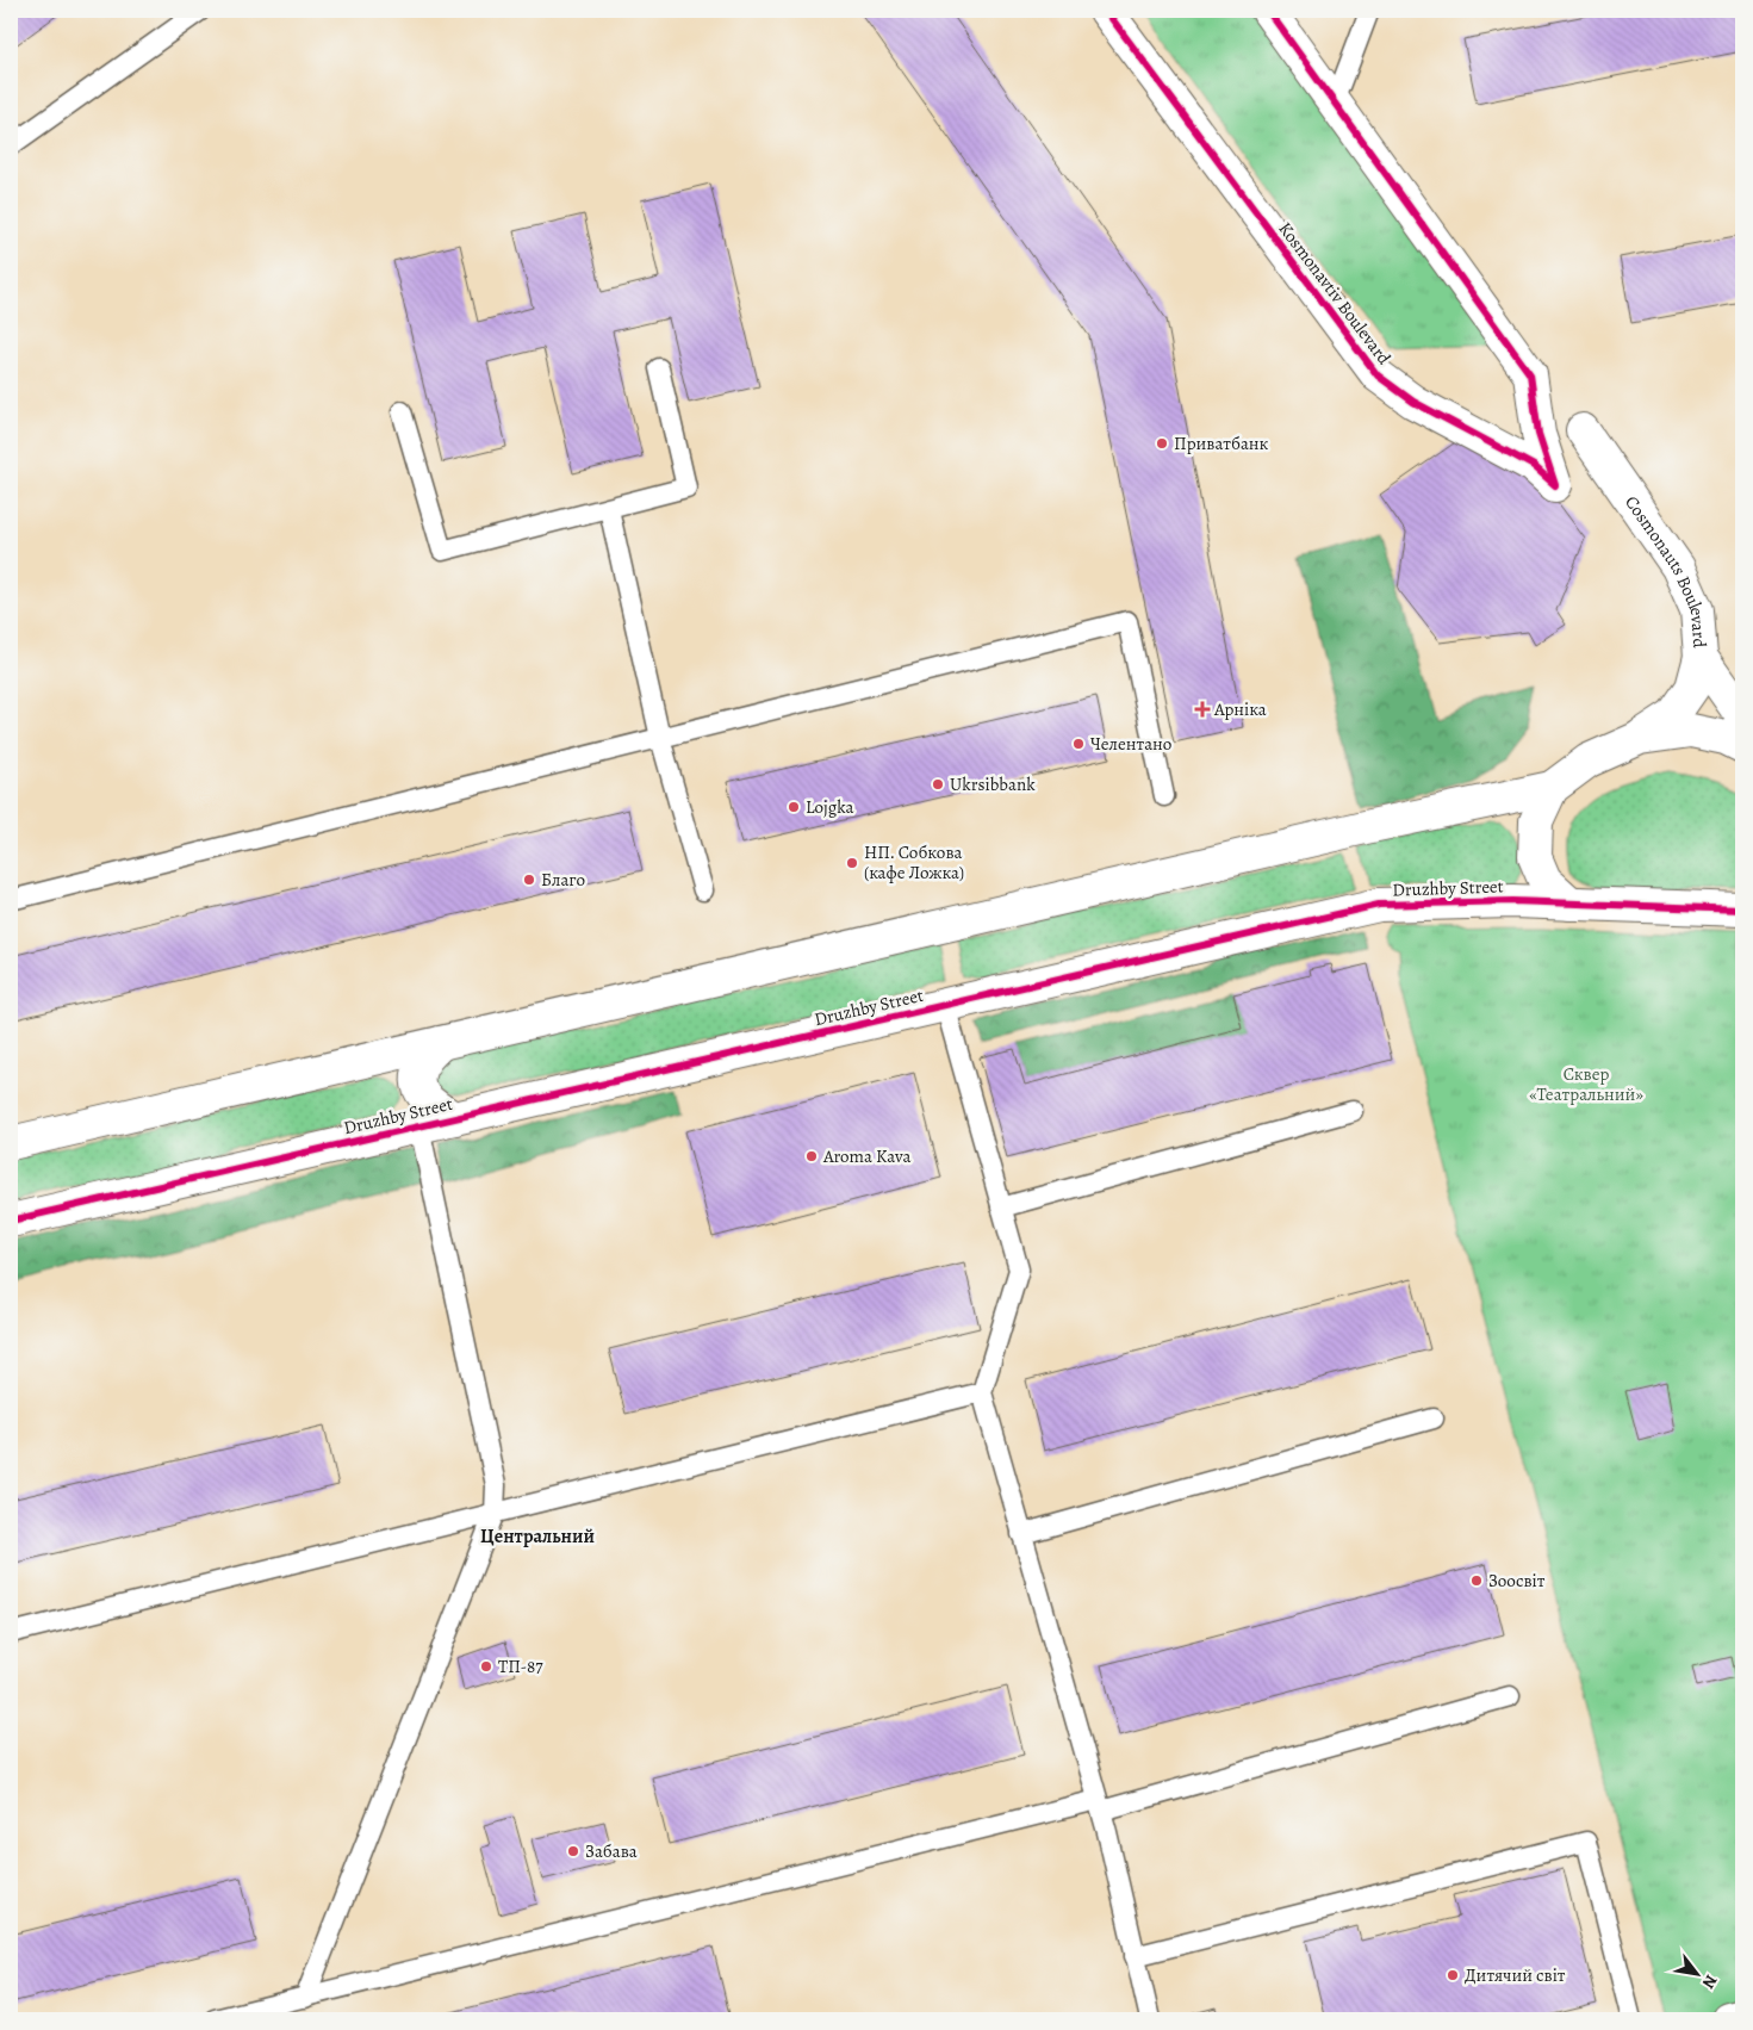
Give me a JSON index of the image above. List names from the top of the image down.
{
  "streets": {
    "street": ["Kosmonavtiv Boulevard", "Cosmonauts Boulevard", "Druzhby Street"]
  },
  "districts": ["Центральний"],
  "parks": ["Сквер «Театральний»"],
  "places": {
    "other": [
      "Приватбанк",
      "Челентано",
      "Ukrsibbank",
      "Lojgka",
      "НП. Собкова (кафе Ложка)",
      "Благо",
      "Aroma Kava",
      "Зоосвіт",
      "ТП-87",
      "Забава",
      "Дитячий світ"
    ],
    "health": ["Арніка"]
  },
  "north": "bottom right"
}
